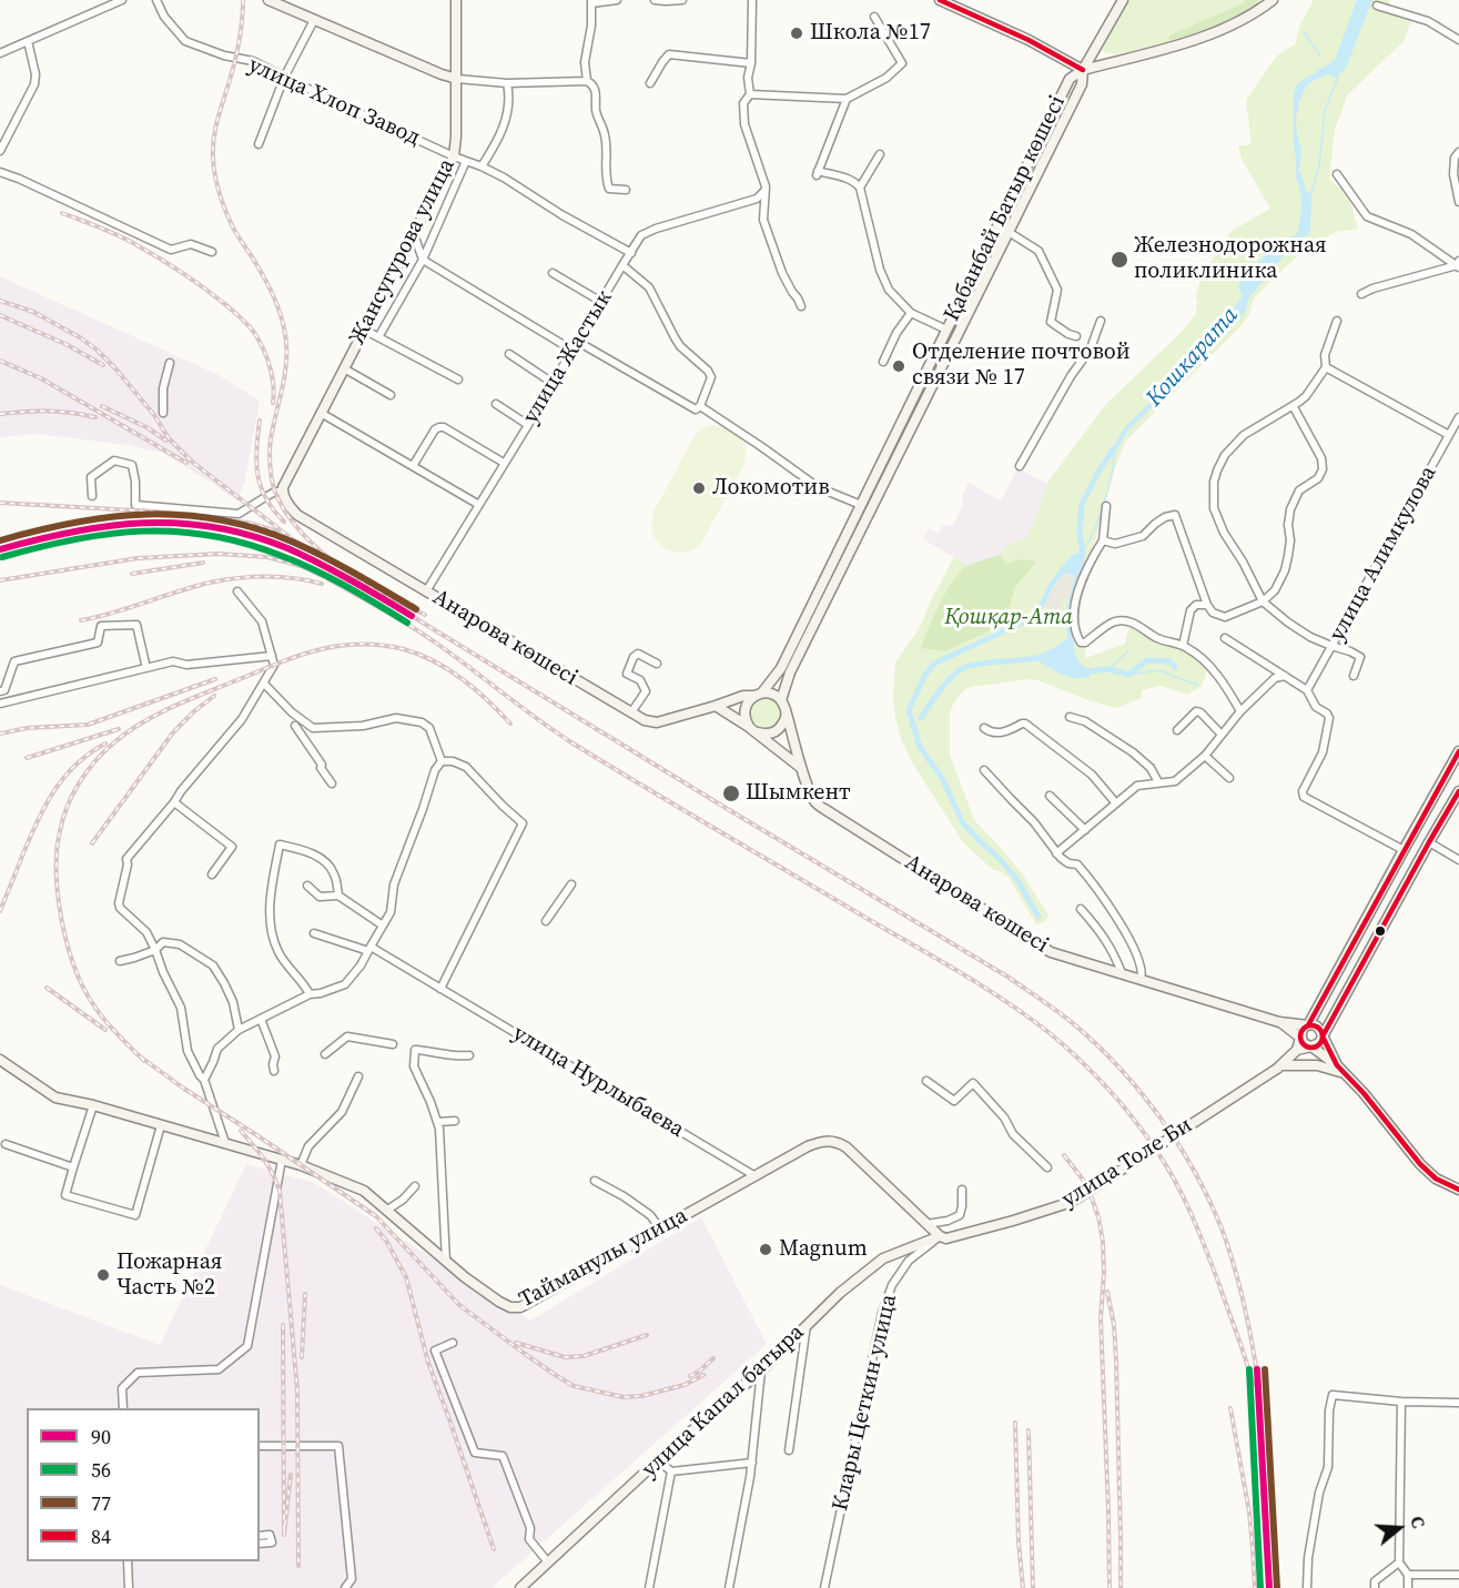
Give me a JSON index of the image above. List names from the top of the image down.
{
  "streets": {
    "main road": [
      "Қабанбай Батыр көшесі",
      "Жансугурова улица",
      "Анарова көшесі",
      "улица Толе Би",
      "Тайманулы улица",
      "улица Капал батыра"
    ],
    "street": [
      "улица Хлоп Завод",
      "улица Жастык",
      "улица Алимкулова",
      "улица Нурлыбаева",
      "Клары Цеткин улица"
    ]
  },
  "crossings": [
    ["улица Хлоп Завод", "Жансугурова улица"],
    ["улица Хлоп Завод", "улица Жастык"],
    ["Қабанбай Батыр көшесі", "Анарова көшесі"],
    ["Жансугурова улица", "Анарова көшесі"],
    ["улица Жастык", "Анарова көшесі"],
    ["улица Нурлыбаева", "Тайманулы улица"],
    ["улица Толе Би", "Тайманулы улица"],
    ["улица Толе Би", "улица Капал батыра"],
    ["улица Толе Би", "Клары Цеткин улица"],
    ["Тайманулы улица", "улица Капал батыра"],
    ["Тайманулы улица", "Клары Цеткин улица"],
    ["улица Капал батыра", "Клары Цеткин улица"]
  ],
  "water": ["Кошкарата"],
  "parks": ["Қошқар-Ата"],
  "places": [
    "Школа №17",
    "Железнодорожная поликлиника",
    "Отделение почтовой связи № 17",
    "Локомотив",
    "Шымкент",
    "Magnum",
    "Пожарная Часть №2"
  ],
  "lines": [
    "transit line 84",
    "transit line 77",
    "transit line 90",
    "transit line 56"
  ],
  "legend": [
    "90",
    "56",
    "77",
    "84"
  ],
  "north": "right"
}
